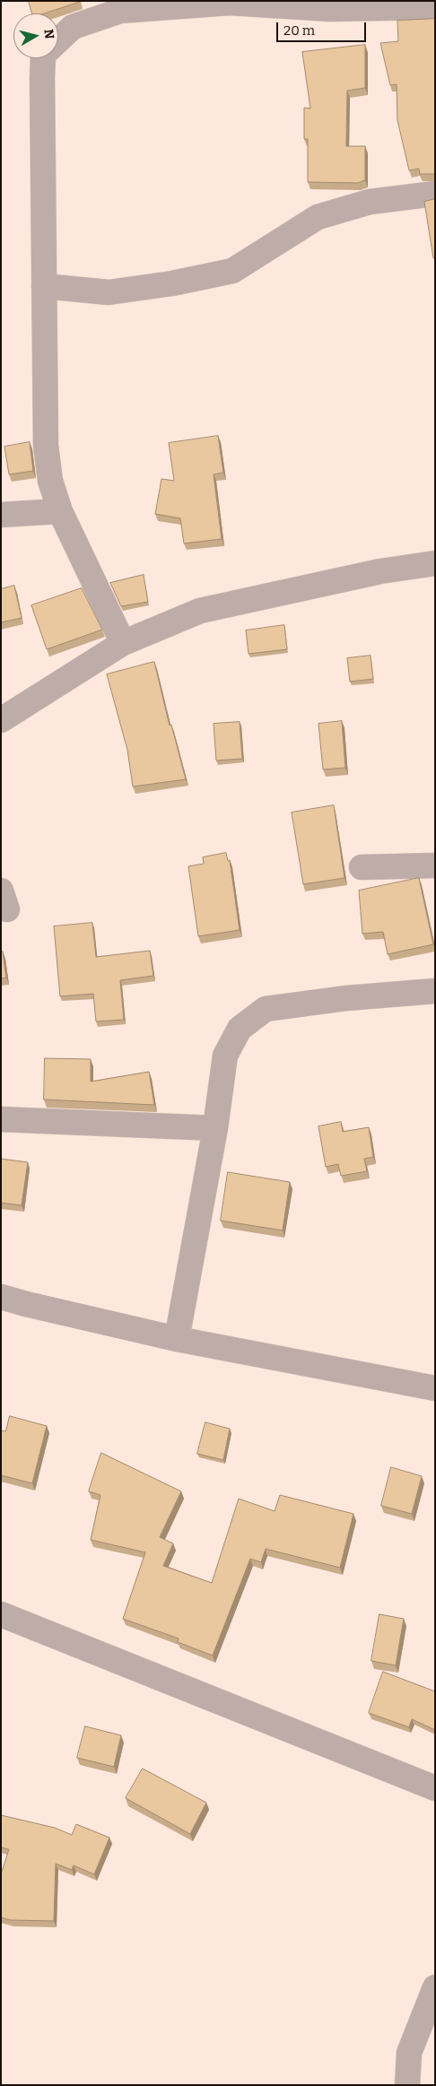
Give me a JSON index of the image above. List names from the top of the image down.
{
  "scale_bar": "20 m",
  "north": "right"
}
